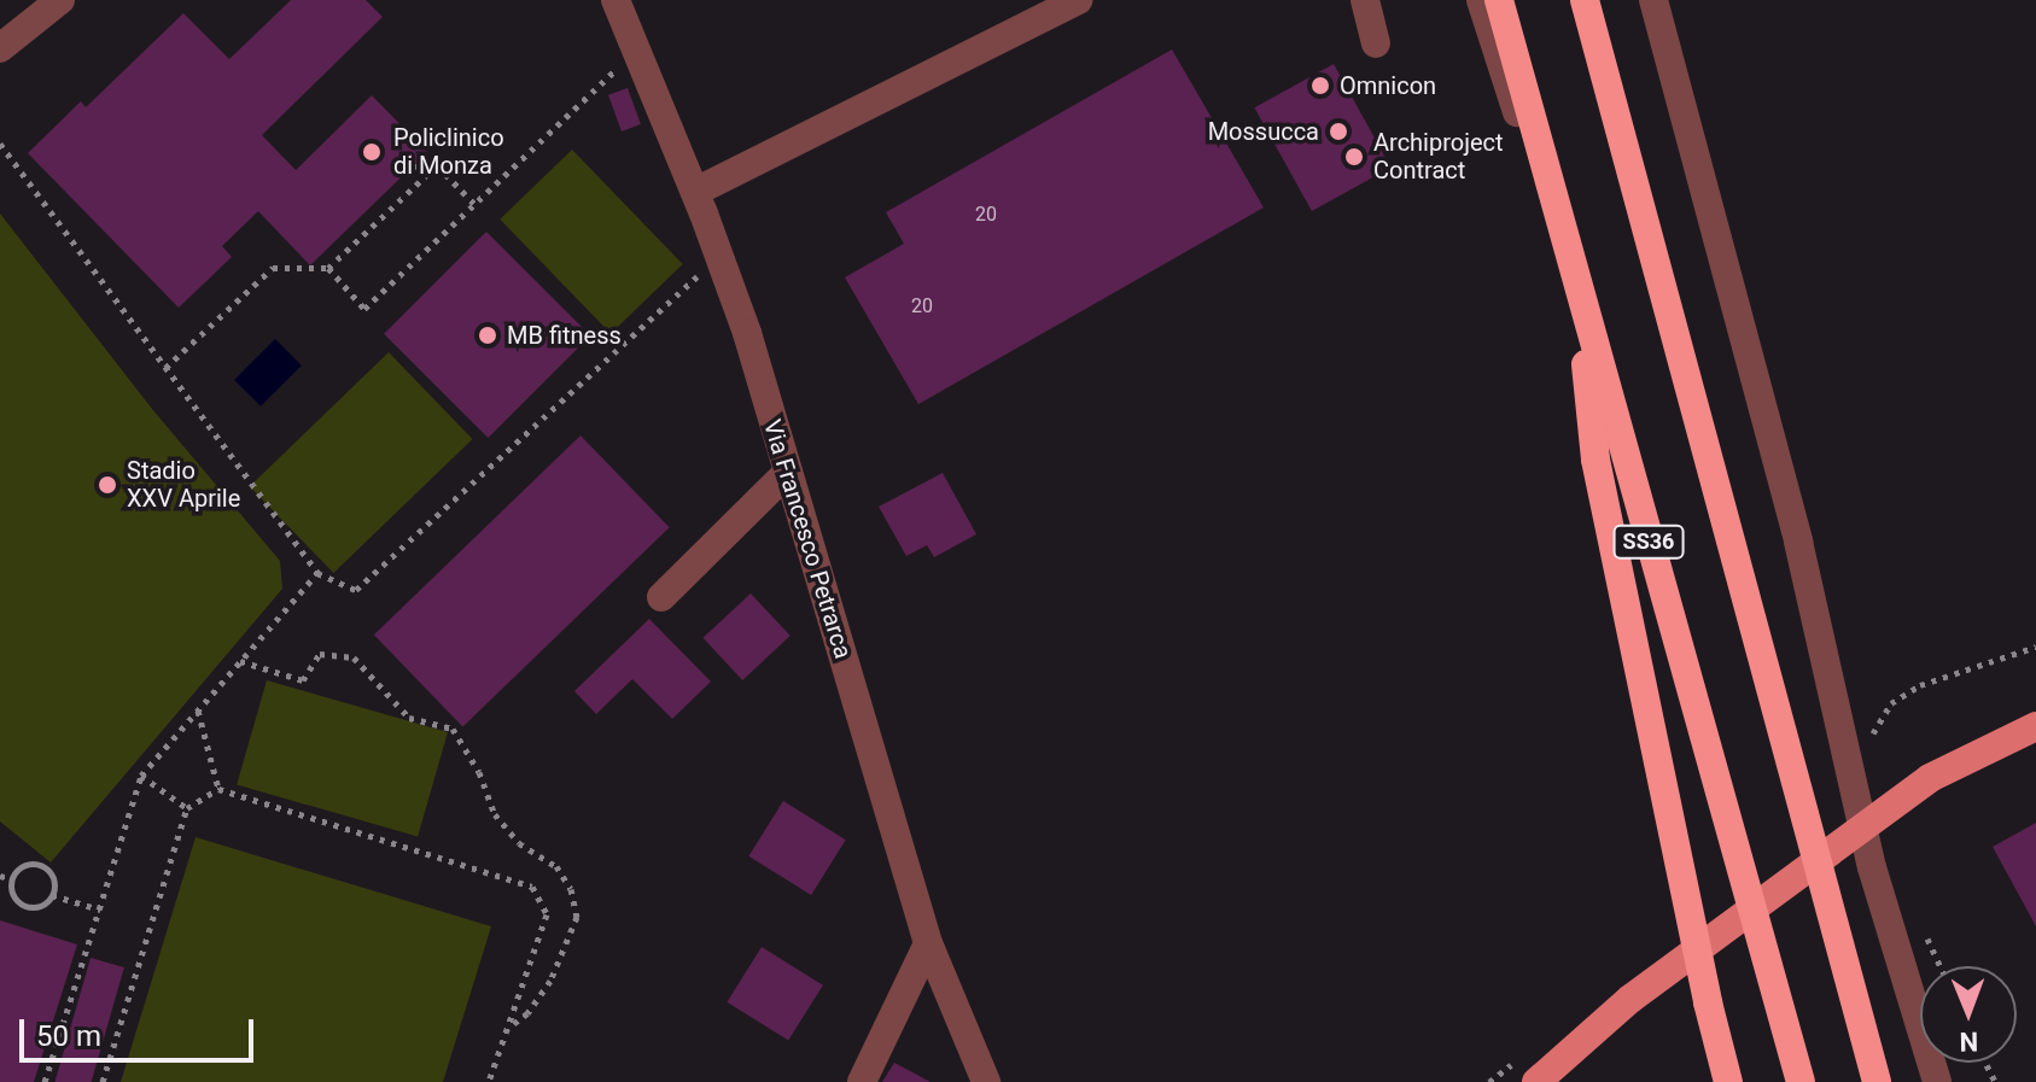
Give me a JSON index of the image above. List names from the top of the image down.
{
  "streets": {
    "highway": ["SS36"],
    "street": ["Via Francesco Petrarca"]
  },
  "places": [
    "Omnicon",
    "Mossucca",
    "Policlinico di Monza",
    "Archiproject Contract",
    "MB fitness",
    "Stadio XXV Aprile"
  ],
  "house_numbers": ["20", "20"],
  "scale_bar": "50 m",
  "north": "bottom"
}
